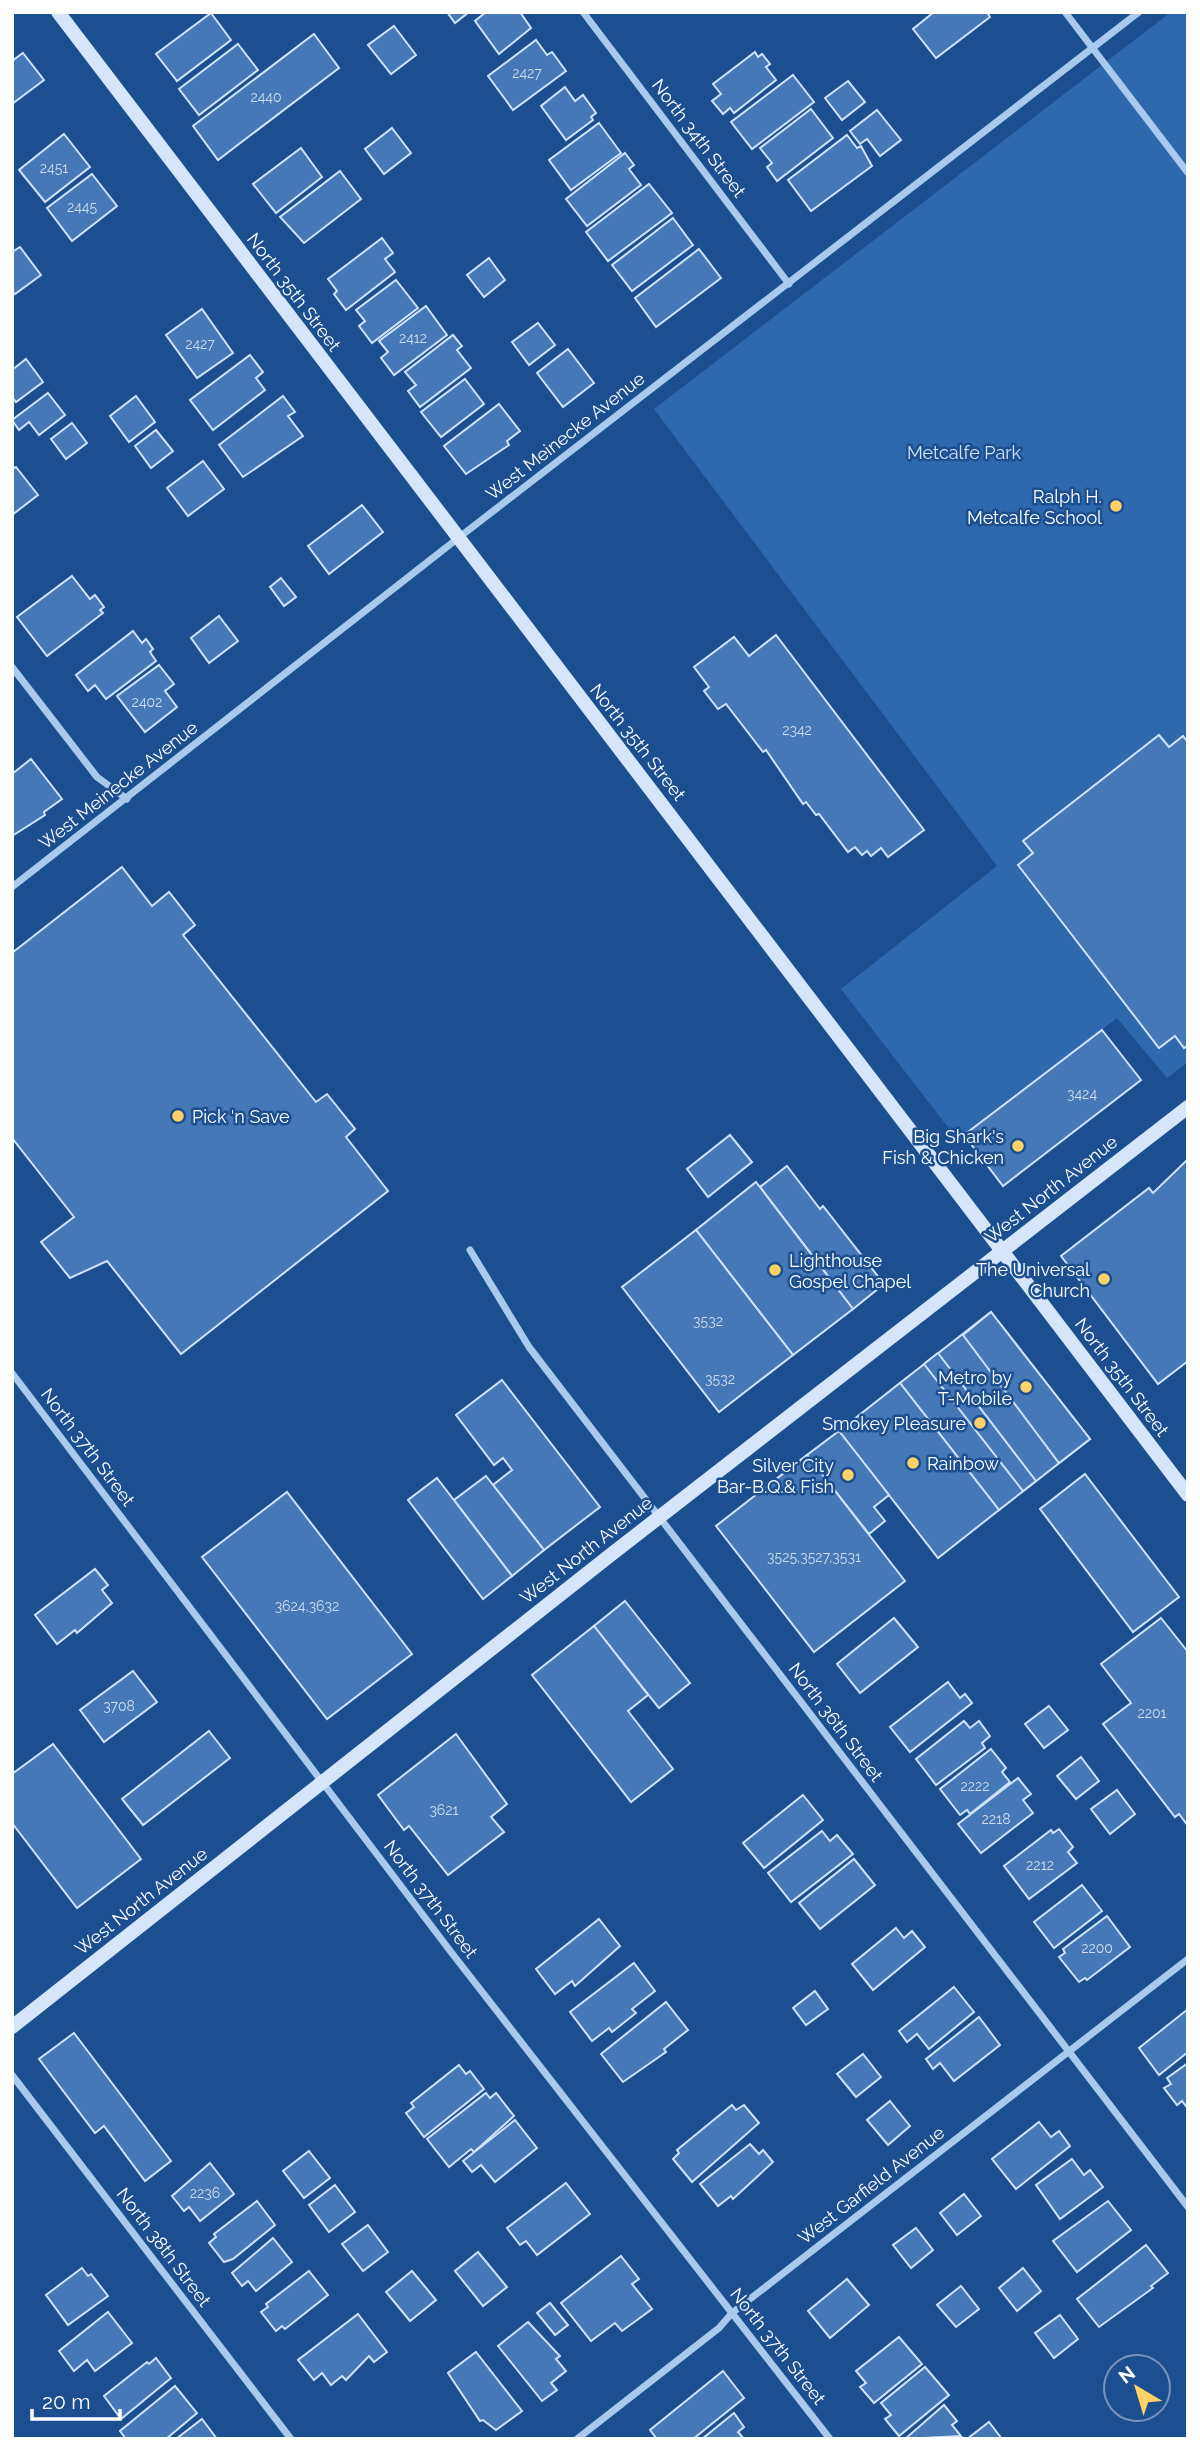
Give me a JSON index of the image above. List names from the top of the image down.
{
  "streets": {
    "main road": ["North 35th Street", "West North Avenue"],
    "street": [
      "North 34th Street",
      "West Meinecke Avenue",
      "North 37th Street",
      "North 36th Street",
      "West Garfield Avenue",
      "North 38th Street"
    ]
  },
  "crossings": [
    ["North 34th Street", "West Meinecke Avenue"],
    ["North 35th Street", "West Meinecke Avenue"],
    ["North 35th Street", "West North Avenue"],
    ["West North Avenue", "North 37th Street"],
    ["West North Avenue", "North 36th Street"],
    ["North 37th Street", "West Garfield Avenue"],
    ["North 36th Street", "West Garfield Avenue"]
  ],
  "parks": ["Metcalfe Park"],
  "places": [
    "Ralph H. Metcalfe School",
    "Pick 'n Save",
    "Big Shark's Fish & Chicken",
    "Lighthouse Gospel Chapel",
    "The Universal Church",
    "Metro by T-Mobile",
    "Smokey Pleasure",
    "Rainbow",
    "Silver City Bar-B.Q.& Fish"
  ],
  "house_numbers": [
    "2427",
    "2440",
    "2451",
    "2445",
    "2412",
    "2427",
    "2402",
    "2342",
    "3424",
    "3532",
    "3532",
    "3525,3527,3531",
    "3624,3632",
    "3708",
    "2201",
    "2222",
    "3621",
    "2218",
    "2212",
    "2200",
    "2236"
  ],
  "scale_bar": "20 m",
  "north": "top left"
}
